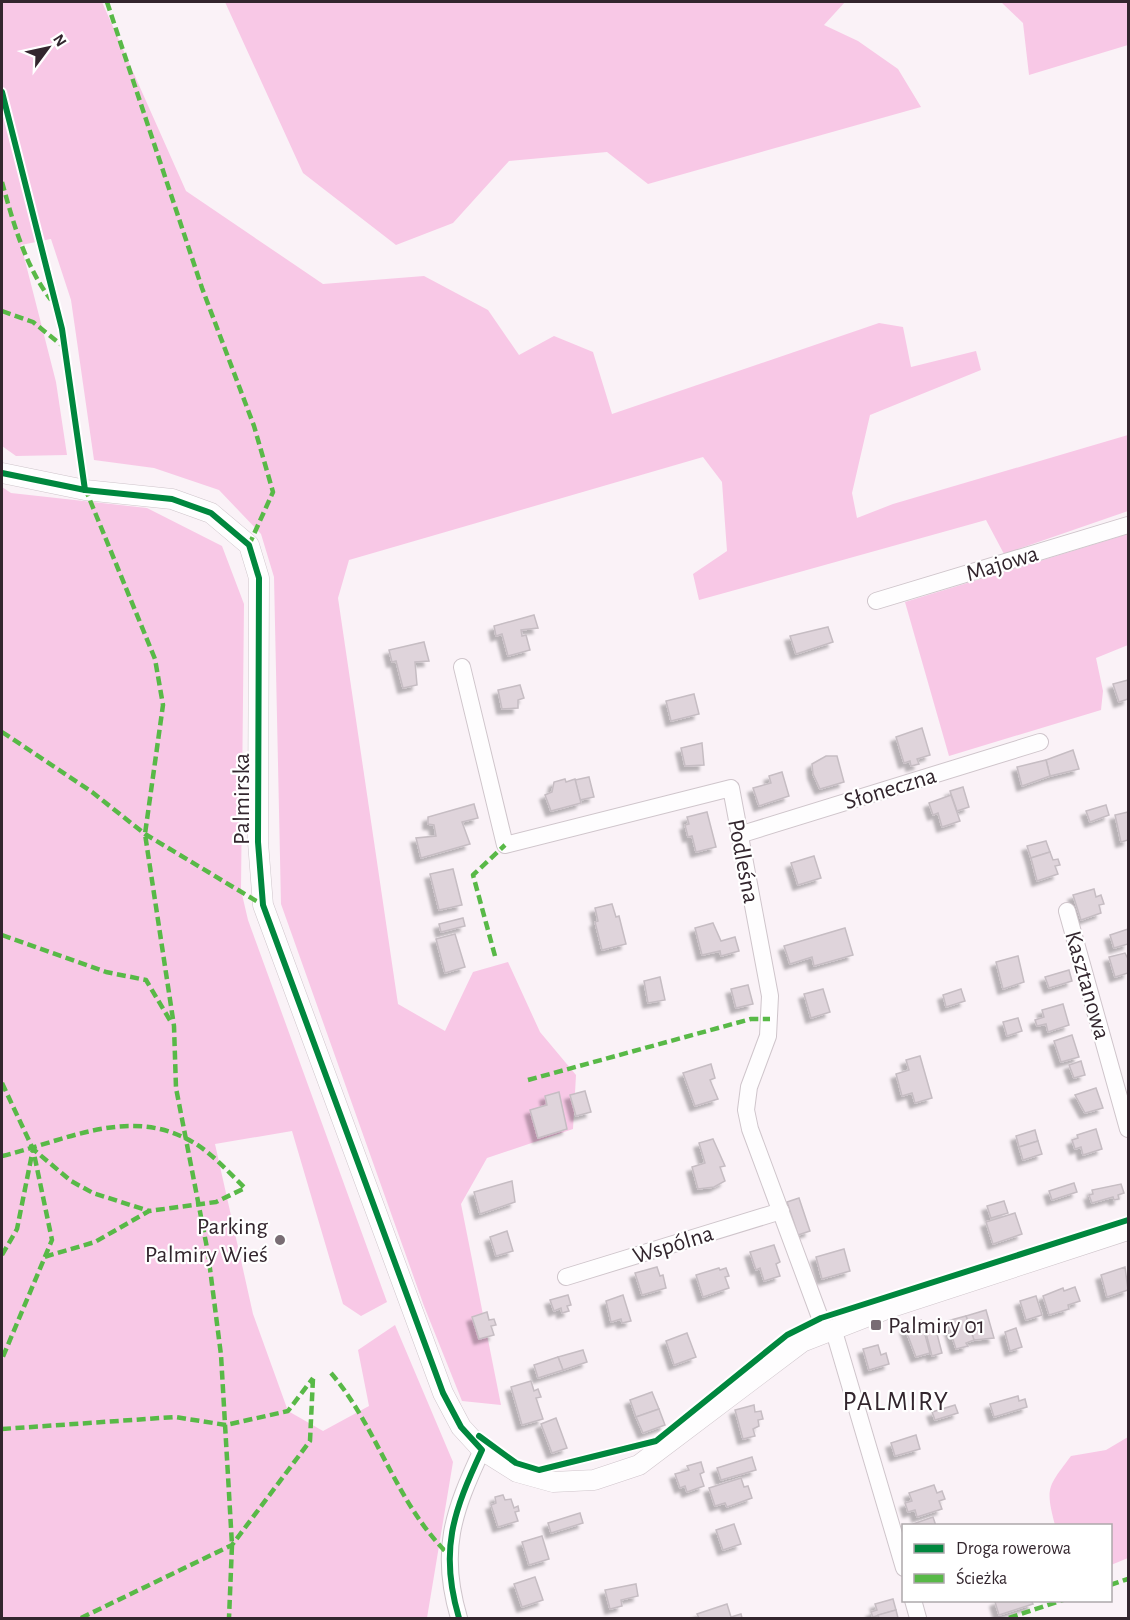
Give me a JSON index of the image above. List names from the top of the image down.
{
  "streets": {
    "street": [
      "Majowa",
      "Słoneczna",
      "Palmirska",
      "Podleśna",
      "Kasztanowa",
      "Wspólna"
    ]
  },
  "crossings": [
    ["Słoneczna", "Podleśna"],
    ["Palmirska", "Podleśna"],
    ["Podleśna", "Wspólna"]
  ],
  "districts": ["PALMIRY"],
  "places": {
    "other": ["Parking Palmiry Wieś"],
    "transit": ["Palmiry 01"]
  },
  "legend": ["Droga rowerowa", "Ścieżka"],
  "north": "top right"
}
